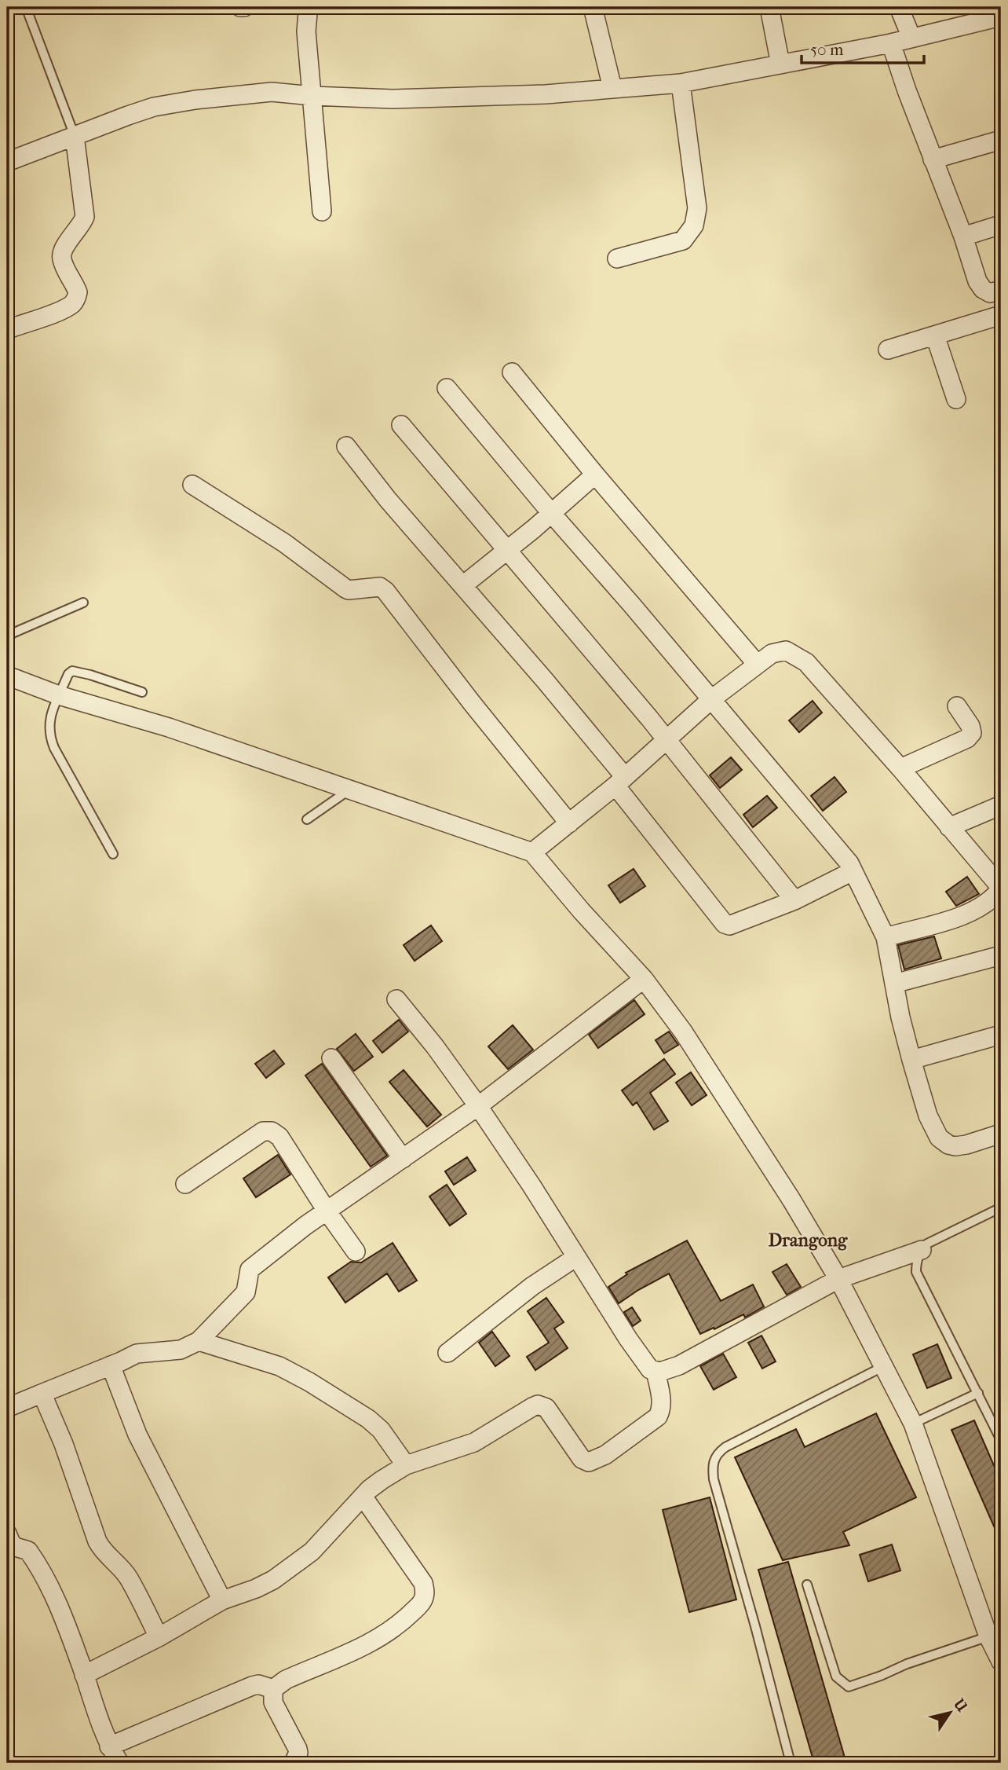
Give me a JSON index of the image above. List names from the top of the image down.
{
  "districts": ["Drangong"],
  "scale_bar": "50 m",
  "north": "top right"
}
